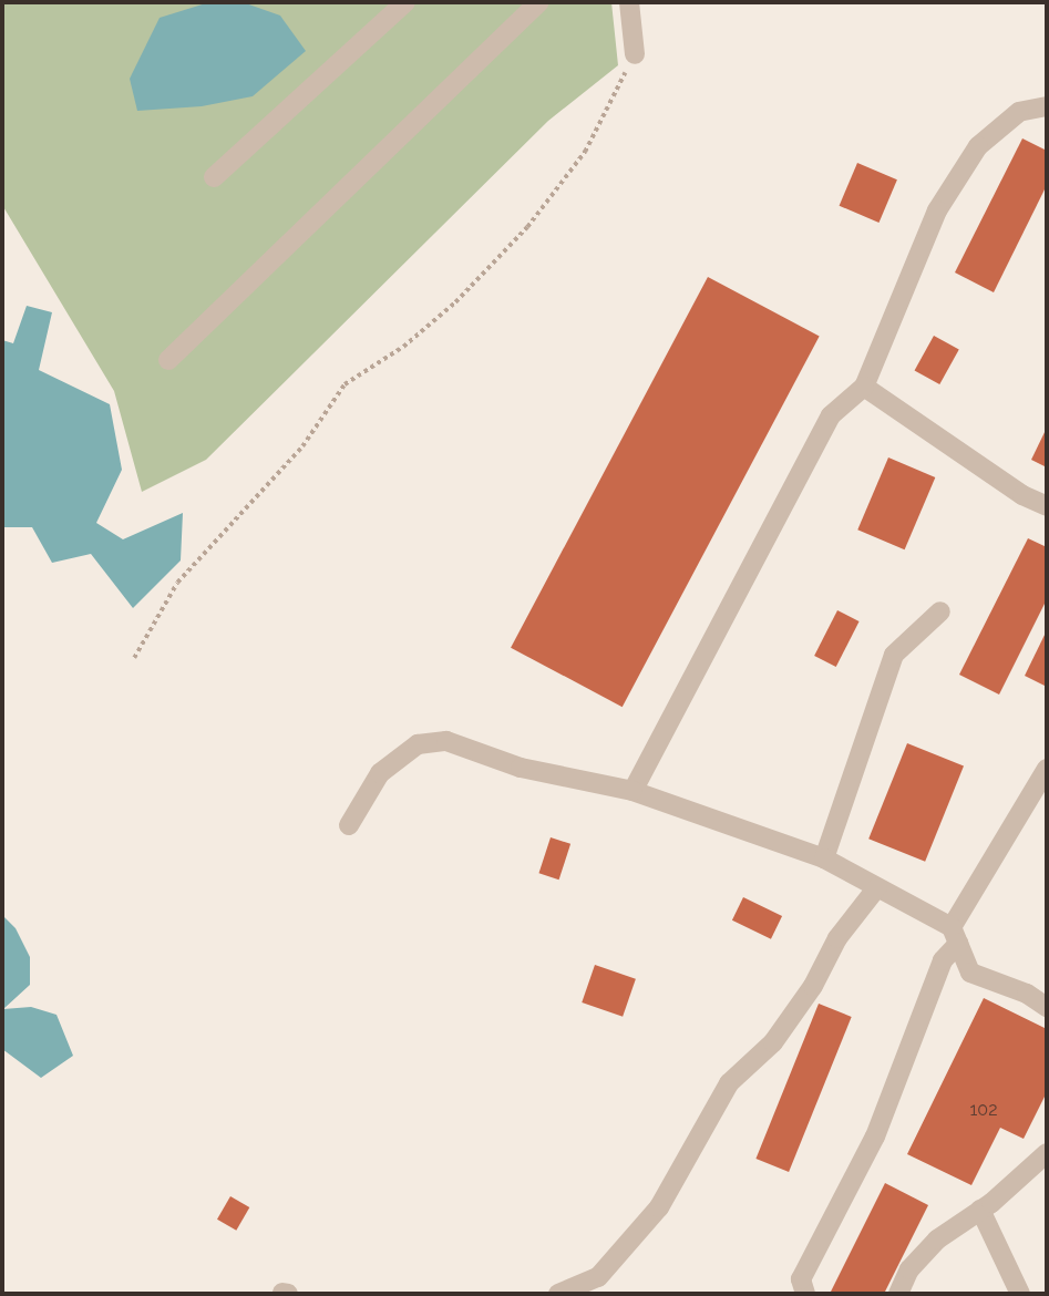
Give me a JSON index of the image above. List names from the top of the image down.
{
  "house_numbers": ["102"]
}
